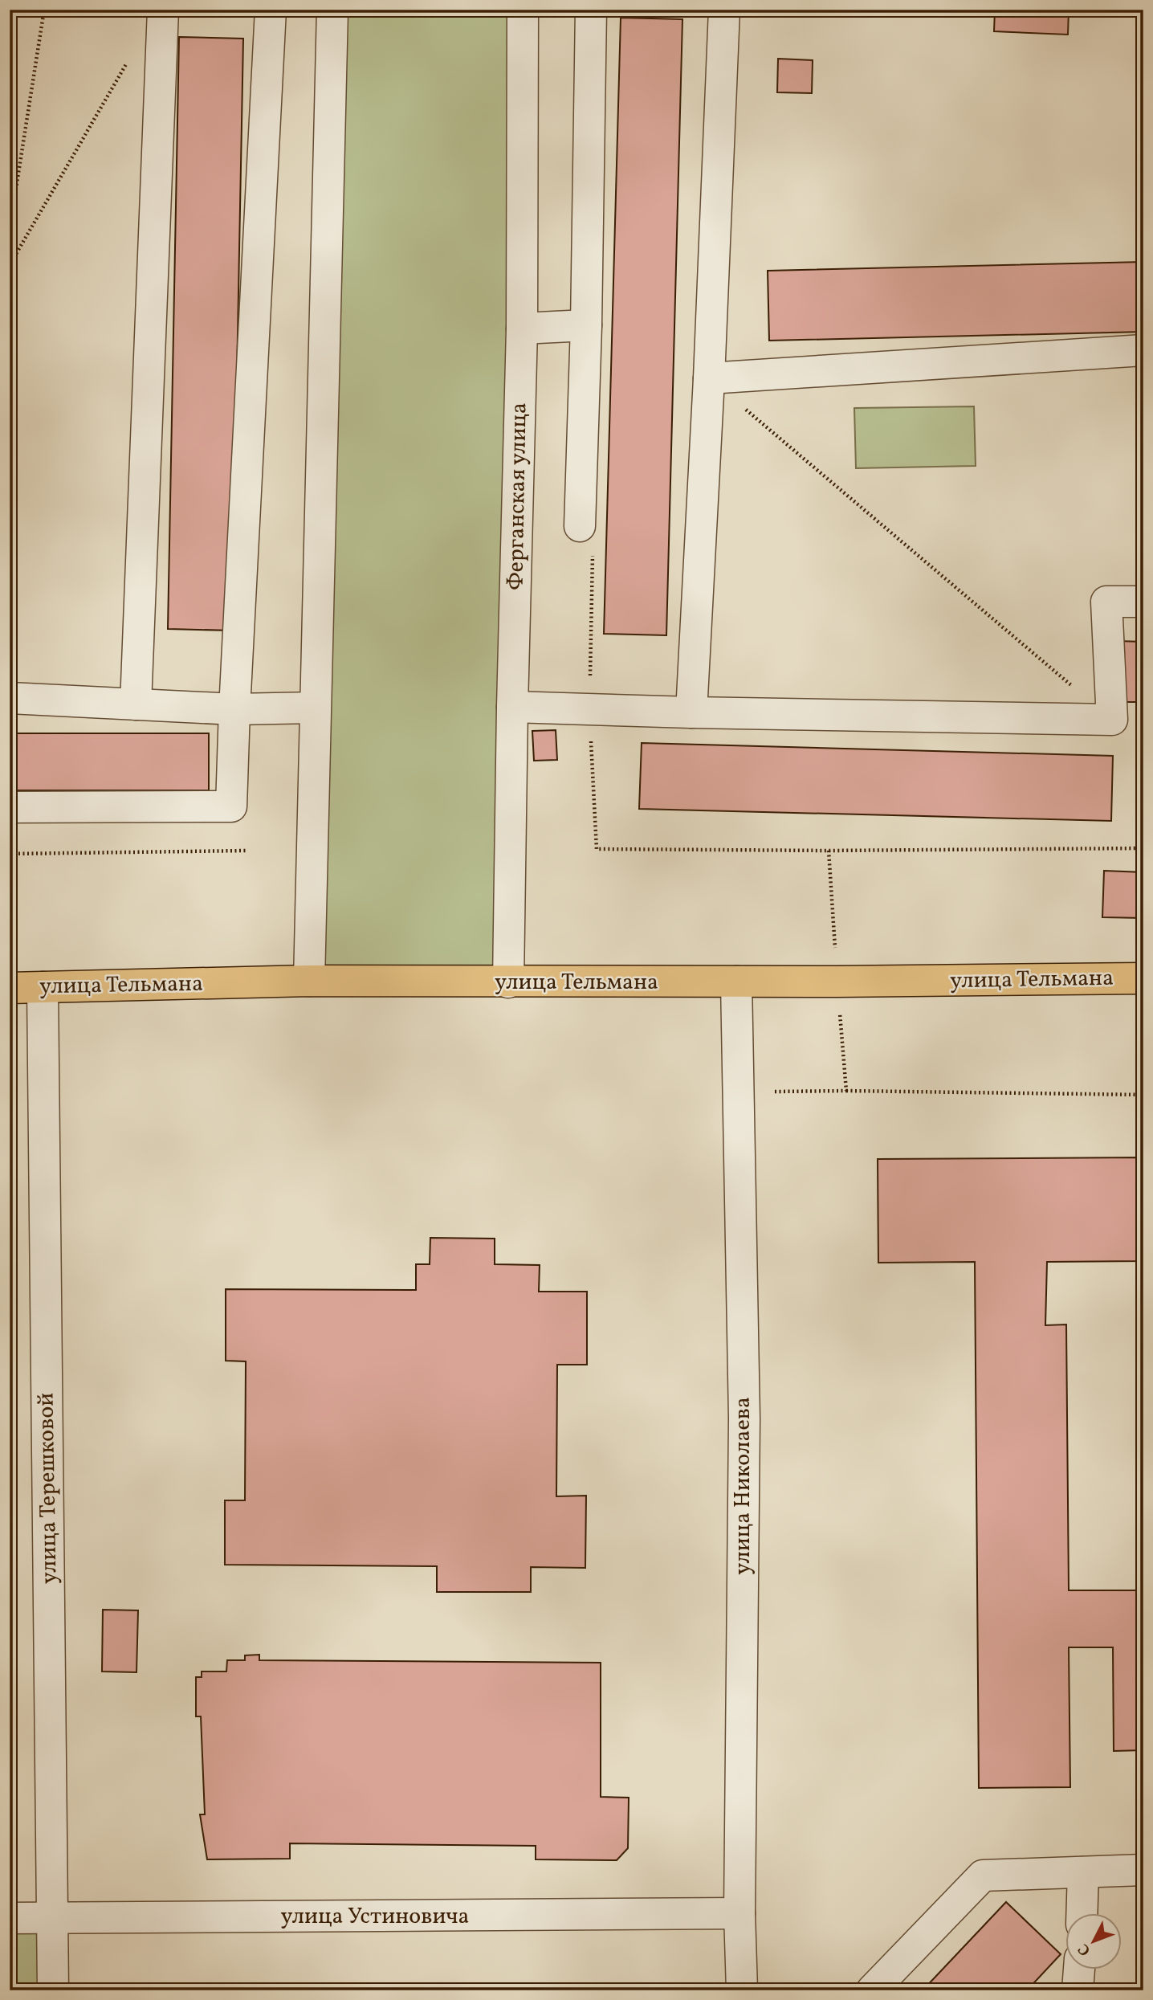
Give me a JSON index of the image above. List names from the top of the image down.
{
  "streets": {
    "main road": ["улица Тельмана"],
    "street": [
      "Ферганская улица",
      "улица Николаева",
      "улица Терешковой",
      "улица Устиновича"
    ]
  },
  "crossings": [
    ["Ферганская улица", "улица Тельмана"],
    ["улица Тельмана", "улица Николаева"],
    ["улица Тельмана", "улица Терешковой"],
    ["улица Николаева", "улица Устиновича"],
    ["улица Терешковой", "улица Устиновича"]
  ],
  "north": "bottom left"
}
